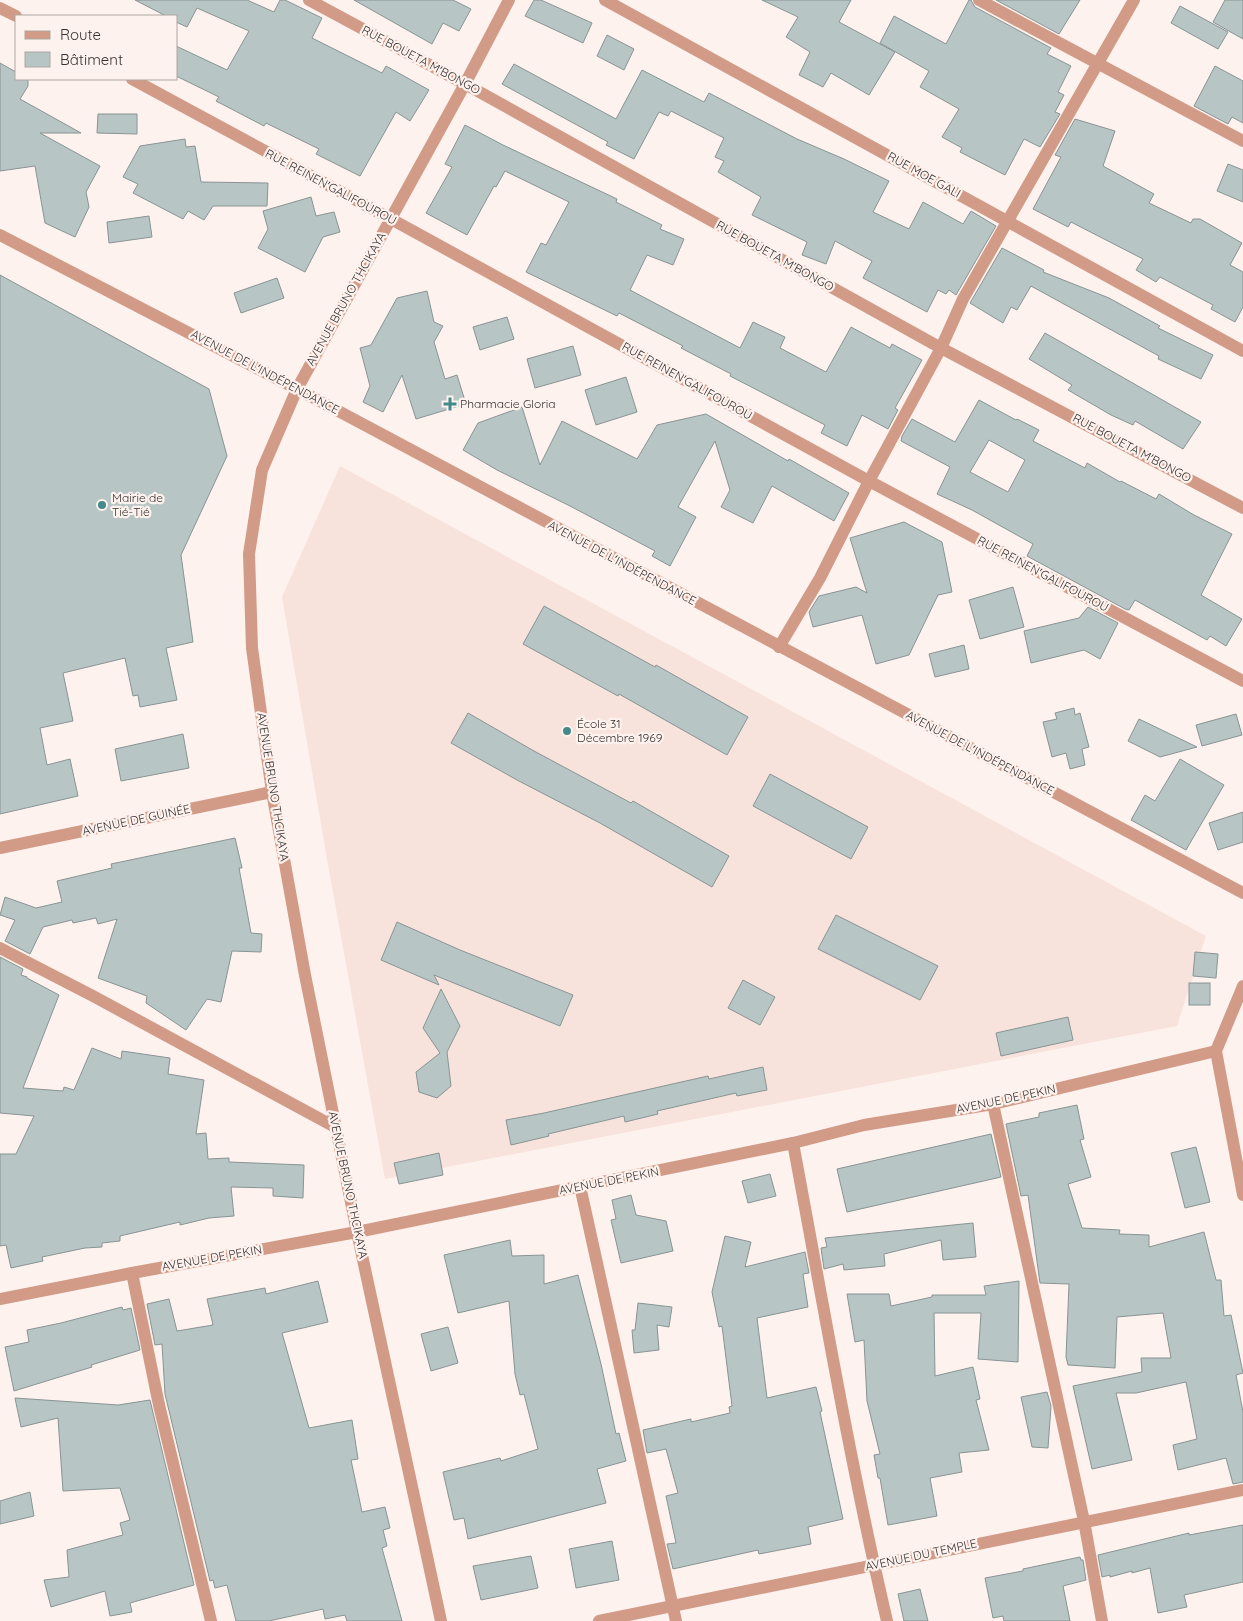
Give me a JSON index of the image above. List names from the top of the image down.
{
  "streets": {
    "street": [
      "RUE BOUETA M'BONGO",
      "RUE MOE GALI",
      "RUE REINEN'GALIFOUROU",
      "AVENUE BRUNO THCIKAYA",
      "AVENUE DE L'INDÉPENDANCE",
      "AVENUE DE GUINÉE",
      "AVENUE DE PEKIN",
      "AVENUE DU TEMPLE"
    ]
  },
  "crossings": [
    ["RUE BOUETA M'BONGO", "AVENUE BRUNO THCIKAYA"],
    ["RUE REINEN'GALIFOUROU", "AVENUE BRUNO THCIKAYA"],
    ["AVENUE BRUNO THCIKAYA", "AVENUE DE L'INDÉPENDANCE"],
    ["AVENUE BRUNO THCIKAYA", "AVENUE DE GUINÉE"],
    ["AVENUE BRUNO THCIKAYA", "AVENUE DE PEKIN"]
  ],
  "places": {
    "health": ["Pharmacie Gloria"],
    "other": ["Mairie de Tié-Tié", "École 31 Décembre 1969"]
  },
  "legend": ["Route", "Bâtiment"]
}
